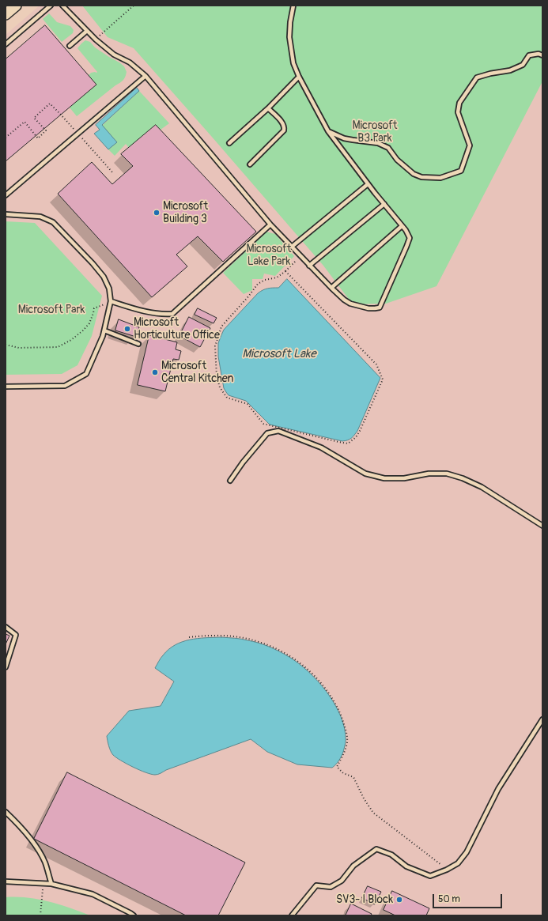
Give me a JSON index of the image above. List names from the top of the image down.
{
  "water": ["Microsoft Lake"],
  "parks": ["Microsoft B3 Park", "Microsoft Lake Park", "Microsoft Park"],
  "places": [
    "Microsoft Building 3",
    "Microsoft Horticulture Office",
    "Microsoft Central Kitchen",
    "SV3- I Block"
  ],
  "scale_bar": "50 m"
}
